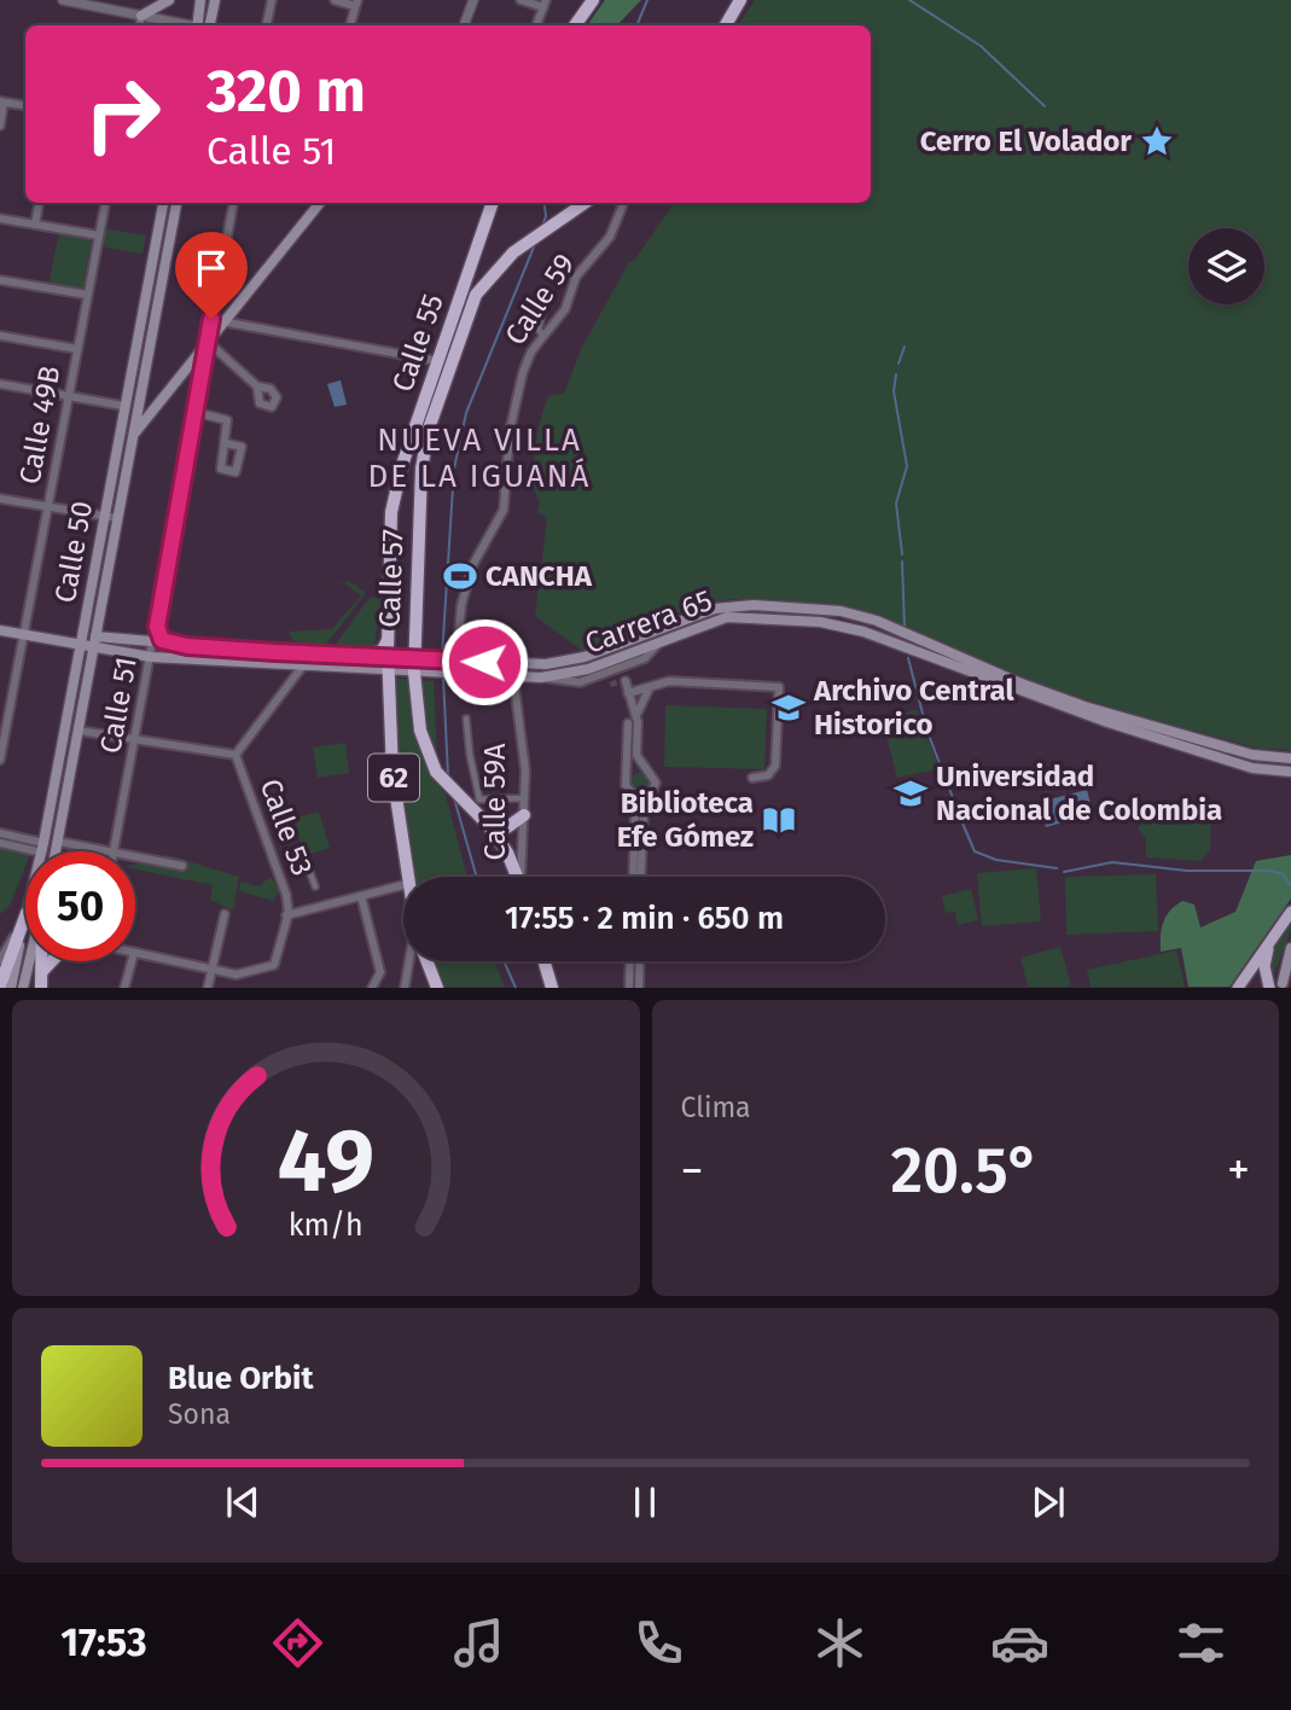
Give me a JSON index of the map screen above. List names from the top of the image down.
{
  "streets": {
    "highway": [
      "Calle 55",
      "Calle 57",
      "62",
      "Calle 59A"
    ],
    "main road": ["Calle 50", "Carrera 65"],
    "street": [
      "Calle 59",
      "Calle 49B",
      "Calle 51",
      "Calle 53"
    ]
  },
  "crossings": [
    ["Calle 59", "Carrera 65"],
    ["Calle 55", "Calle 57"],
    ["Calle 55", "Carrera 65"],
    ["Calle 49B", "Carrera 65"],
    ["Calle 50", "Carrera 65"],
    ["Calle 57", "Carrera 65"],
    ["Calle 57", "Calle 59A"],
    ["Carrera 65", "Calle 51"],
    ["Carrera 65", "Calle 59A"]
  ],
  "districts": ["NUEVA VILLA DE LA IGUANÁ"],
  "places": {
    "place": ["Cerro El Volador"],
    "sports": ["CANCHA"],
    "school or university": ["Archivo Central Historico", "Universidad Nacional de Colombia"],
    "library": ["Biblioteca Efe Gómez"]
  },
  "page": {
    "turn": ["320 m", "Calle 51"],
    "limit": "50",
    "trip": "17:55 · 2 min · 650 m",
    "tile": "Clima",
    "heat": ["−", "20.5°", "+"],
    "song": ["Blue Orbit", "Sona"],
    "tabs": "17:53",
    "gauge": ["49", "km/h"]
  }
}
